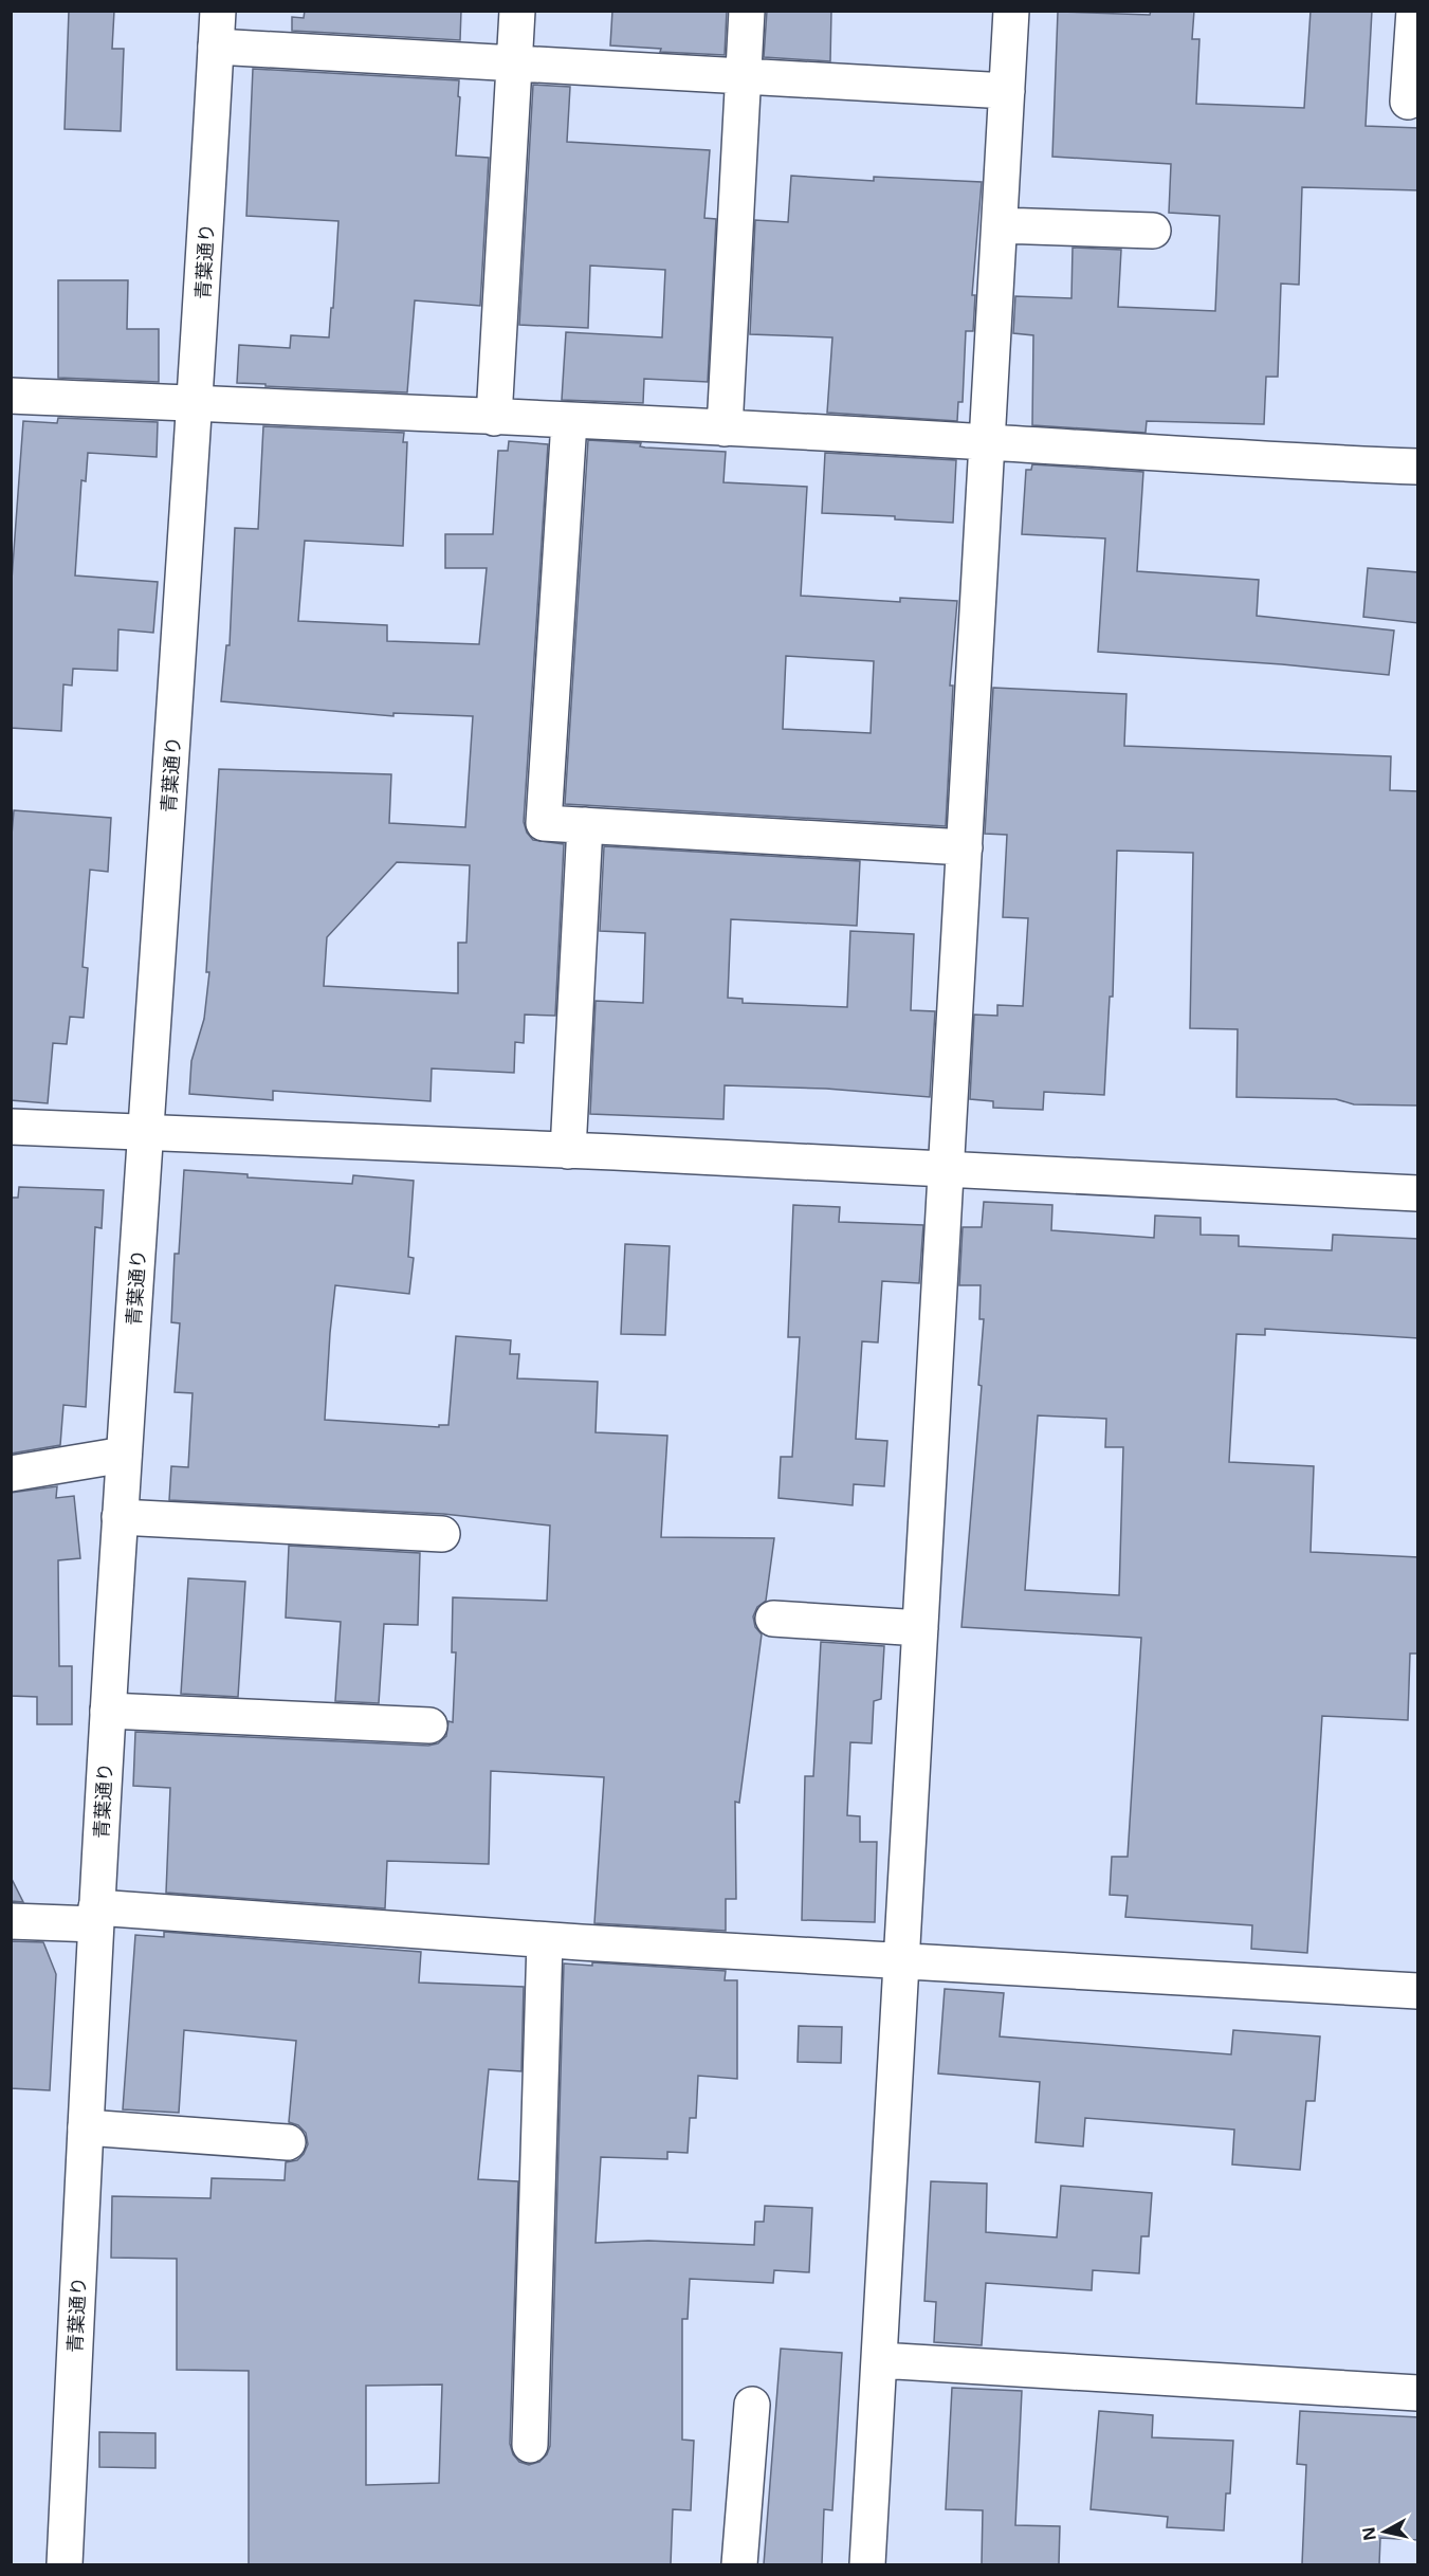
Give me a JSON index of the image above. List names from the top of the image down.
{
  "streets": {
    "street": ["青葉通り"]
  },
  "north": "left"
}
